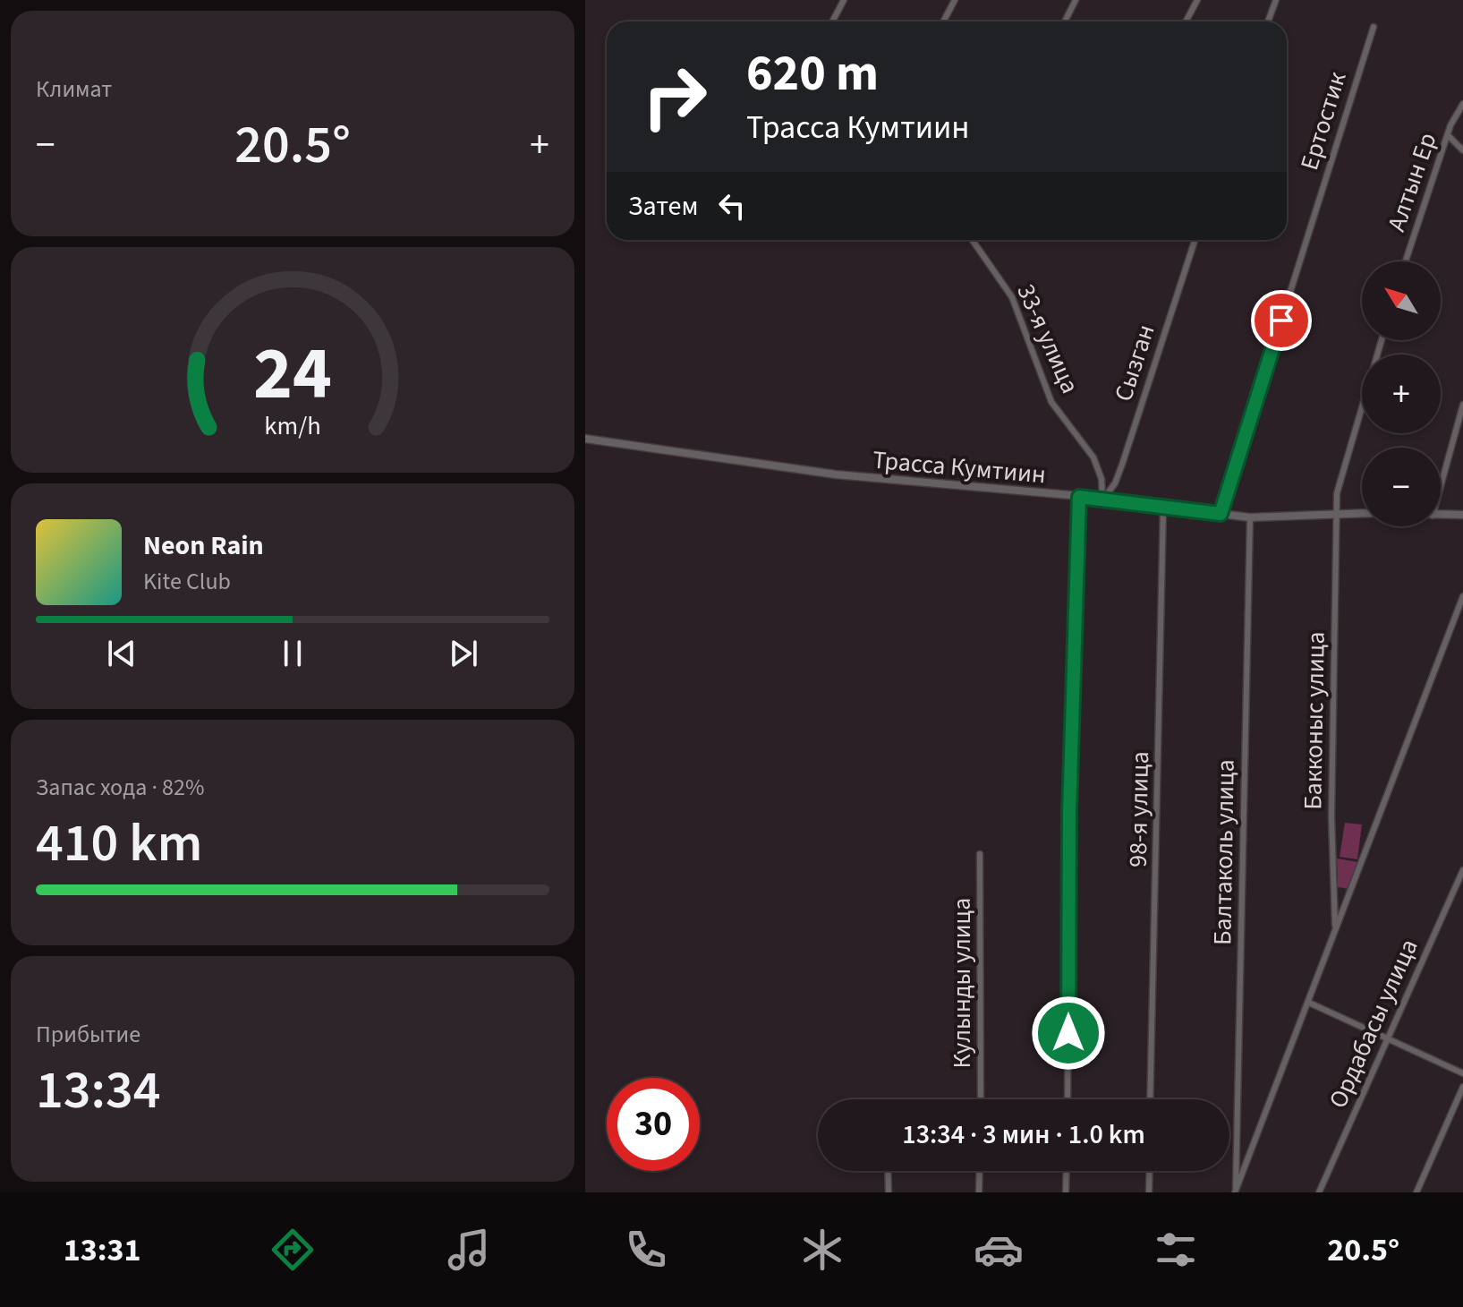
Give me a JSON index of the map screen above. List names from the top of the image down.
{
  "streets": {
    "street": [
      "Ертостик",
      "Алтын Ер",
      "33-я улица",
      "Сызган",
      "Трасса Кумтиин",
      "Бакконыс улица",
      "98-я улица",
      "Балтаколь улица",
      "Кулынды улица",
      "Ордабасы улица"
    ]
  },
  "crossings": [
    ["Ертостик", "Трасса Кумтиин"],
    ["33-я улица", "Сызган"],
    ["33-я улица", "Трасса Кумтиин"],
    ["Сызган", "Трасса Кумтиин"],
    ["Трасса Кумтиин", "Бакконыс улица"],
    ["Трасса Кумтиин", "98-я улица"],
    ["Трасса Кумтиин", "Балтаколь улица"]
  ],
  "north": "top left",
  "page": {
    "tile": [
      "Климат",
      ["Запас хода · 82%", "410 km"],
      ["Прибытие", "13:34"]
    ],
    "turn": ["620 m", "Трасса Кумтиин"],
    "heat": ["−", "20.5°", "+"],
    "then": "Затем",
    "map_buttons": ["+", "−"],
    "song": ["Neon Rain", "Kite Club"],
    "limit": "30",
    "trip": "13:34 · 3 мин · 1.0 km",
    "tabs": ["13:31", "20.5°"],
    "gauge": ["24", "km/h"]
  }
}
